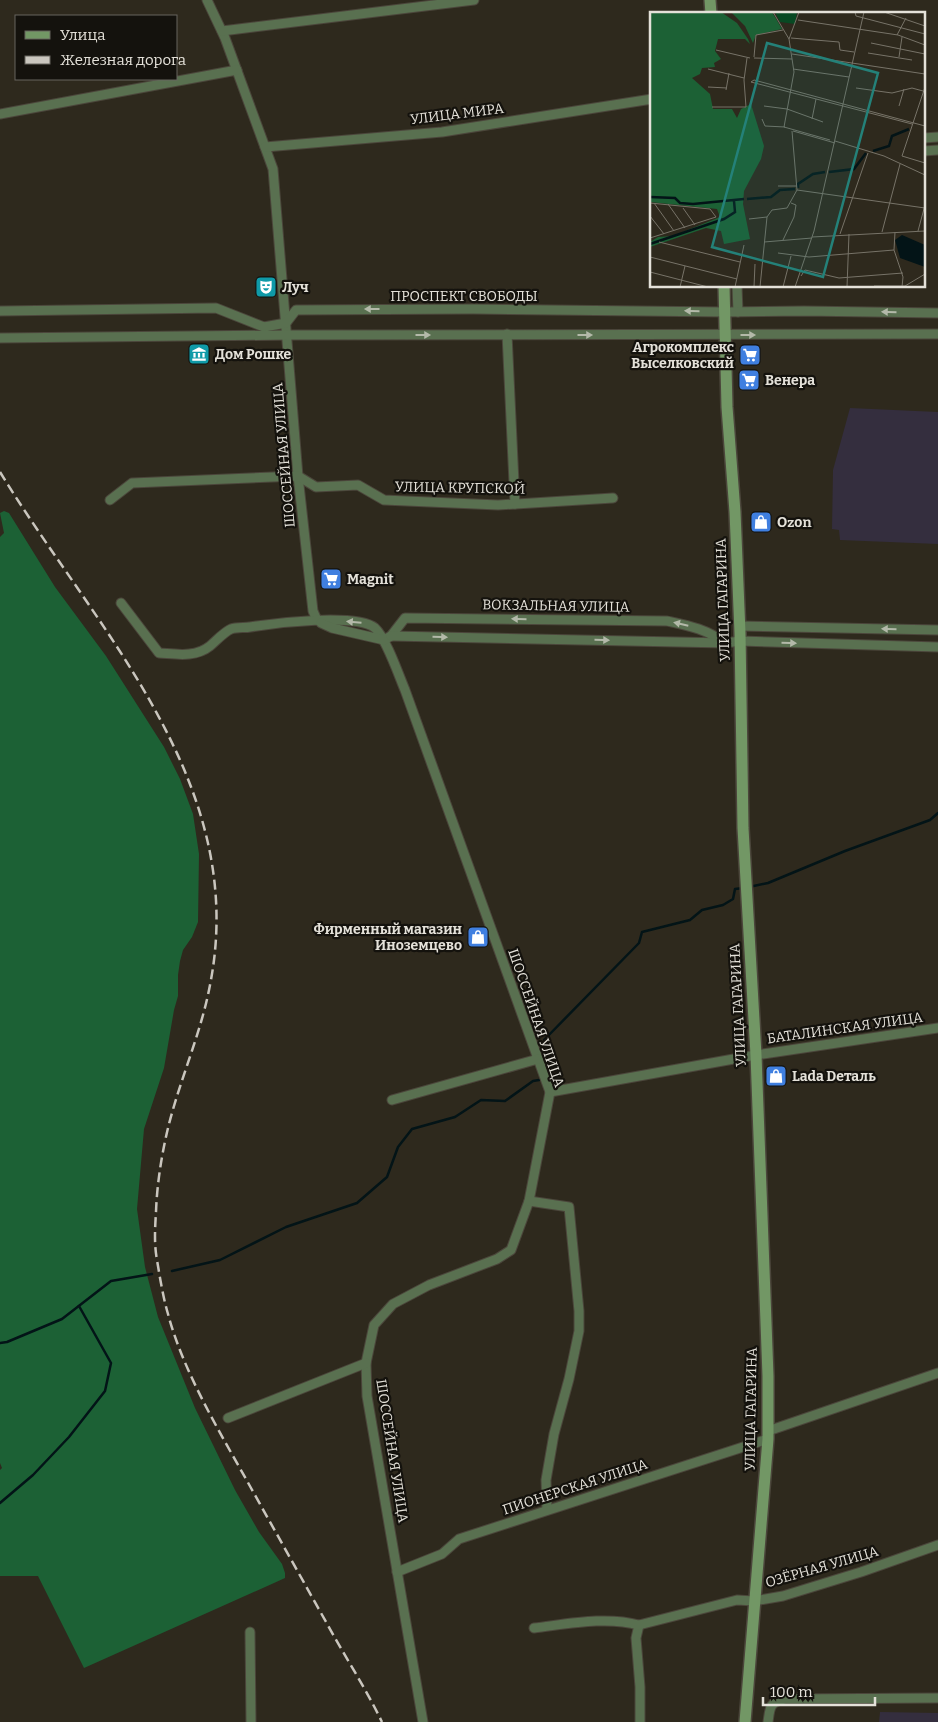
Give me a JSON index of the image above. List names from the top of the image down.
{
  "streets": {
    "main road": ["УЛИЦА ГАГАРИНА"],
    "street": [
      "УЛИЦА МИРА",
      "ПРОСПЕКТ СВОБОДЫ",
      "ШОССЕЙНАЯ УЛИЦА",
      "УЛИЦА КРУПСКОЙ",
      "ВОКЗАЛЬНАЯ УЛИЦА",
      "БАТАЛИНСКАЯ УЛИЦА",
      "ПИОНЕРСКАЯ УЛИЦА",
      "ОЗЁРНАЯ УЛИЦА"
    ]
  },
  "crossings": [
    ["УЛИЦА МИРА", "ШОССЕЙНАЯ УЛИЦА"],
    ["ПРОСПЕКТ СВОБОДЫ", "ШОССЕЙНАЯ УЛИЦА"],
    ["ПРОСПЕКТ СВОБОДЫ", "УЛИЦА ГАГАРИНА"],
    ["ШОССЕЙНАЯ УЛИЦА", "УЛИЦА КРУПСКОЙ"],
    ["ШОССЕЙНАЯ УЛИЦА", "ВОКЗАЛЬНАЯ УЛИЦА"],
    ["ШОССЕЙНАЯ УЛИЦА", "БАТАЛИНСКАЯ УЛИЦА"],
    ["ШОССЕЙНАЯ УЛИЦА", "ПИОНЕРСКАЯ УЛИЦА"],
    ["УЛИЦА ГАГАРИНА", "БАТАЛИНСКАЯ УЛИЦА"],
    ["УЛИЦА ГАГАРИНА", "ПИОНЕРСКАЯ УЛИЦА"],
    ["УЛИЦА ГАГАРИНА", "ОЗЁРНАЯ УЛИЦА"]
  ],
  "places": {
    "theatre": ["Луч"],
    "museum": ["Дом Рошке"],
    "supermarket": ["Агрокомплекс Выселковский", "Венера", "Magnit"],
    "shop": ["Ozon", "Фирменный магазин Иноземцево", "Lada Dеталь"]
  },
  "legend": ["Улица", "Железная дорога"],
  "scale_bar": "100 m"
}
